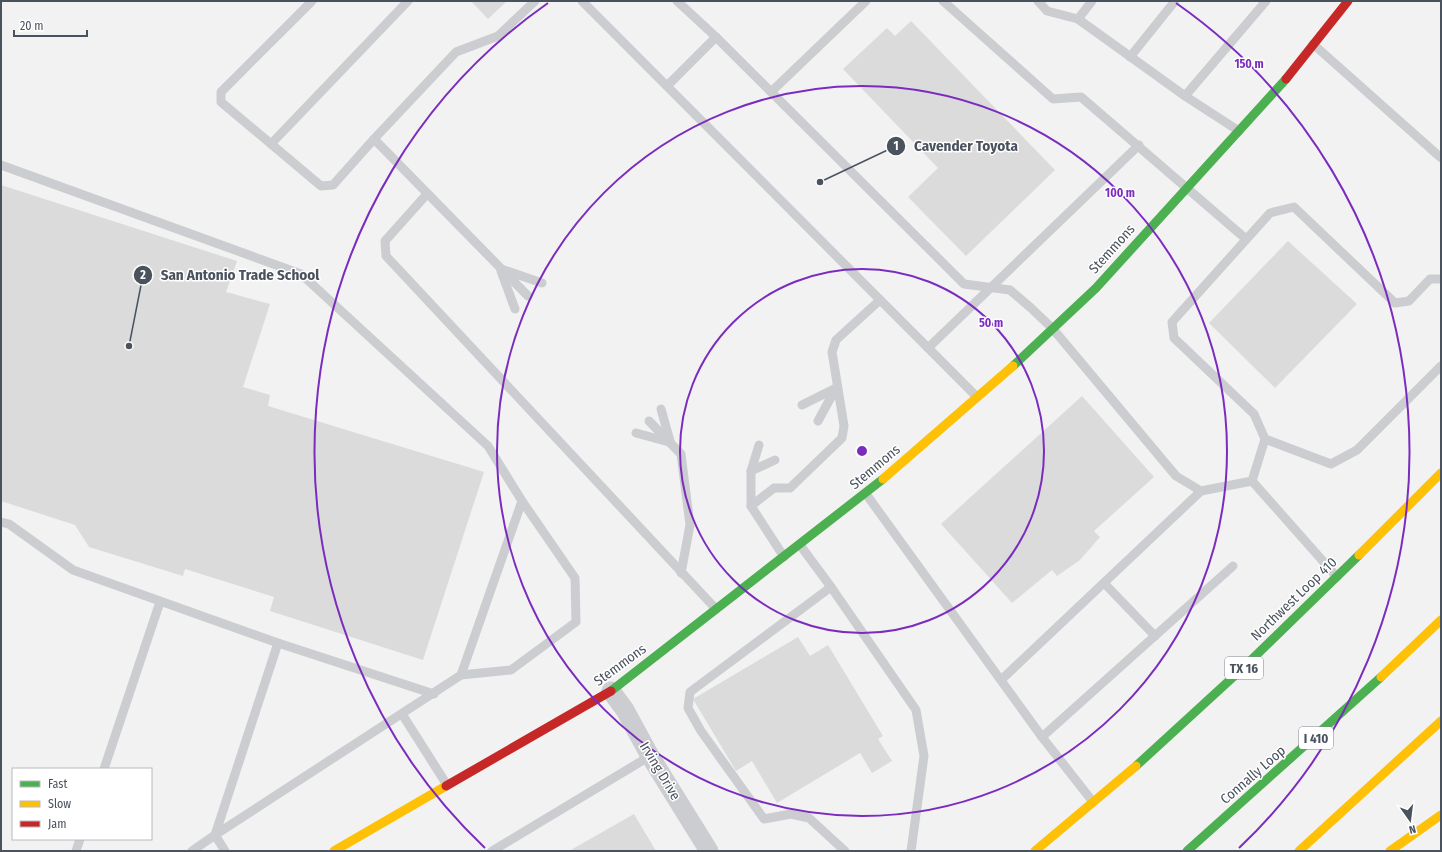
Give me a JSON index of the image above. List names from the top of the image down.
{
  "streets": {
    "main road": [
      "Stemmons",
      "Northwest Loop 410",
      "TX 16",
      "I 410",
      "Connally Loop"
    ],
    "street": ["Irving Drive"]
  },
  "crossings": [
    ["Stemmons", "Irving Drive"]
  ],
  "places": ["Cavender Toyota", "San Antonio Trade School"],
  "legend": ["Fast", "Slow", "Jam"],
  "scale_bar": "20 m",
  "north": "bottom",
  "rings": ["150 m", "100 m", "50 m"]
}
